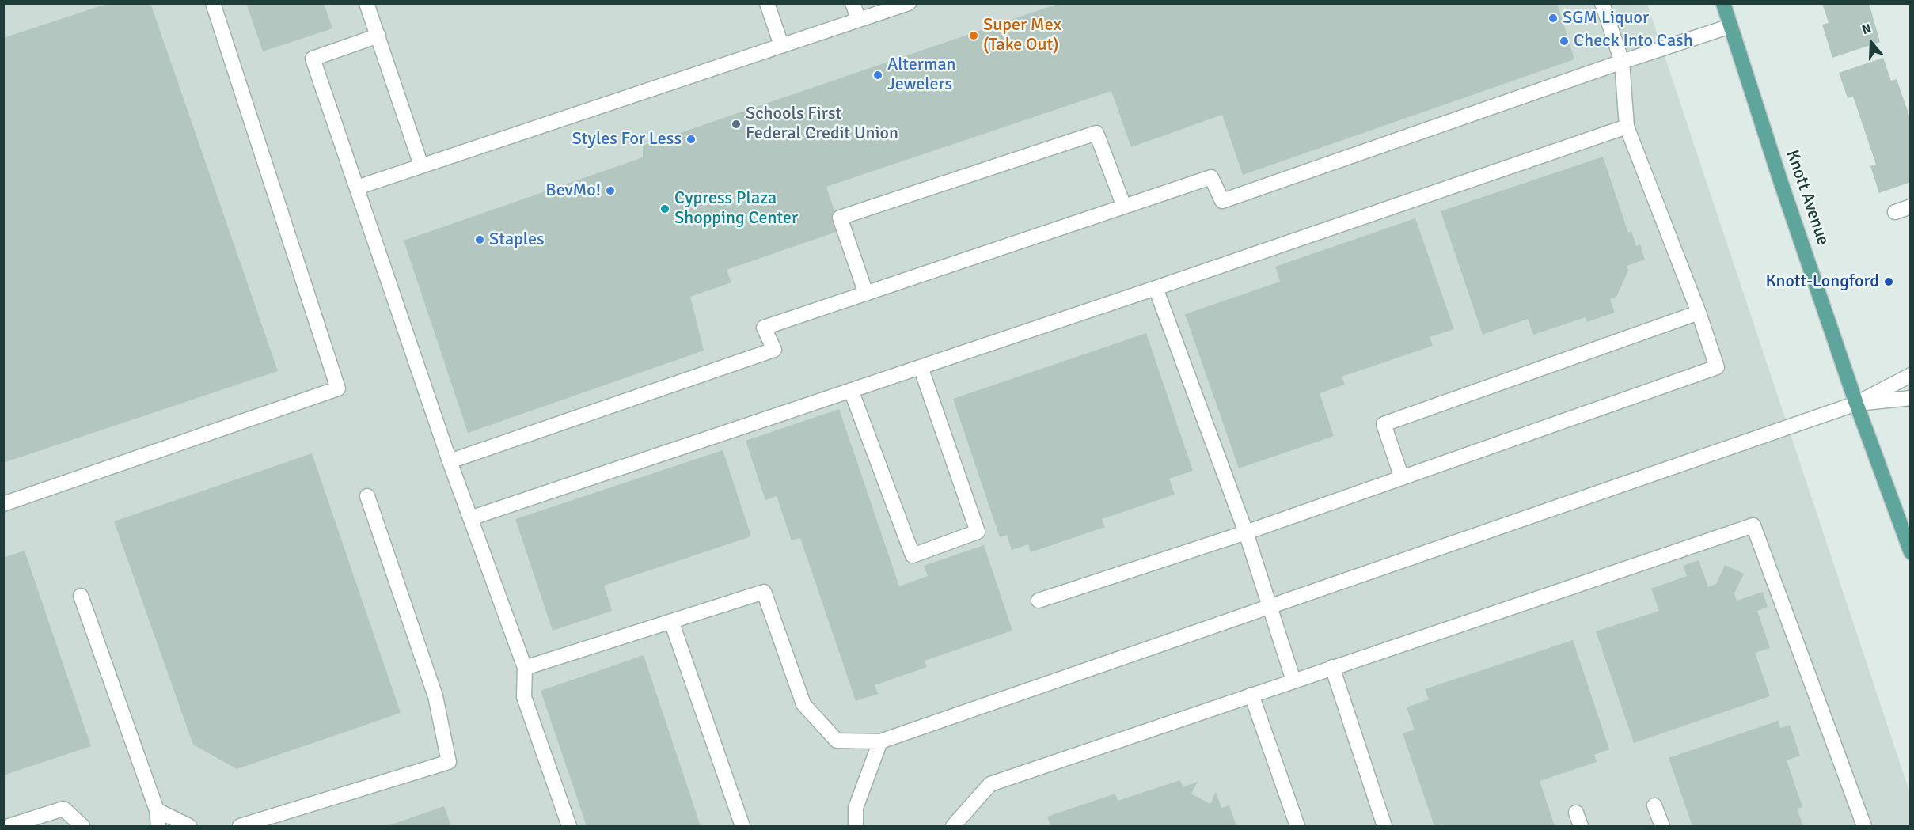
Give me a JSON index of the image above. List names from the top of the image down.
{
  "streets": {
    "main road": ["Knott Avenue"]
  },
  "places": [
    "SGM Liquor",
    "Super Mex (Take Out)",
    "Check Into Cash",
    "Alterman Jewelers",
    "Schools First Federal Credit Union",
    "Styles For Less",
    "BevMo!",
    "Cypress Plaza Shopping Center",
    "Staples",
    "Knott-Longford"
  ],
  "north": "top"
}
